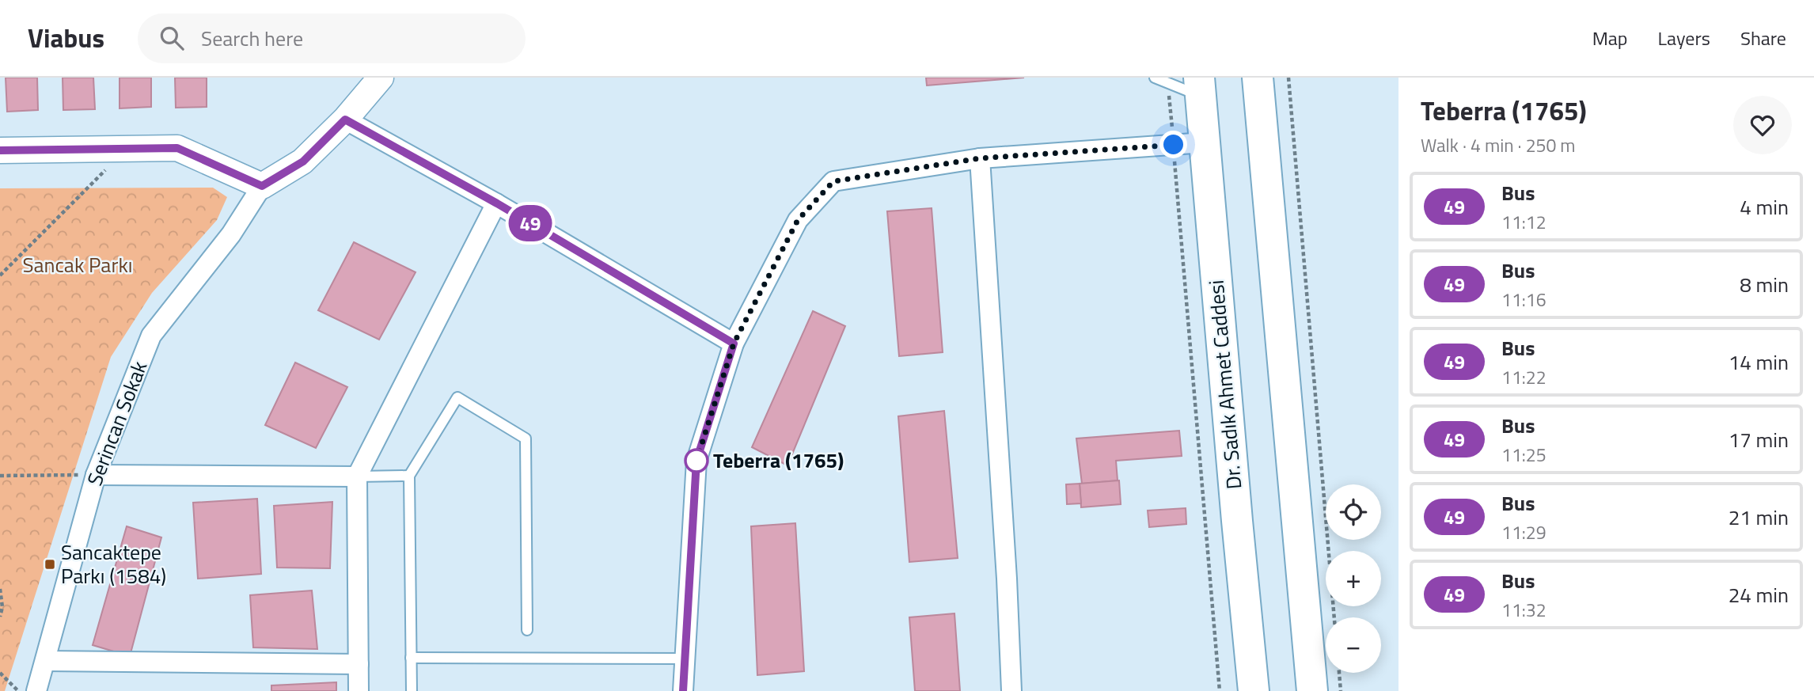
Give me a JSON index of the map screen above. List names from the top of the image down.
{
  "streets": {
    "main road": ["Dr. Sadık Ahmet Caddesi"],
    "street": ["Serincan Sokak"]
  },
  "parks": ["Sancak Parkı"],
  "places": {
    "other": ["Teberra (1765)"],
    "transit": ["Sancaktepe Parkı (1584)"]
  },
  "lines": ["bus line 49"],
  "page": {
    "header": "Viabus",
    "search": "Search here",
    "nav": ["Map", "Layers", "Share"],
    "on_map": "49",
    "heading": ["Teberra (1765)", "Walk · 4 min · 250 m"],
    "list": [
      {
        "mark": "49",
        "name": "Bus",
        "note": "11:12",
        "value": "4 min"
      },
      {
        "mark": "49",
        "name": "Bus",
        "note": "11:16",
        "value": "8 min"
      },
      {
        "mark": "49",
        "name": "Bus",
        "note": "11:22",
        "value": "14 min"
      },
      {
        "mark": "49",
        "name": "Bus",
        "note": "11:25",
        "value": "17 min"
      },
      {
        "mark": "49",
        "name": "Bus",
        "note": "11:29",
        "value": "21 min"
      },
      {
        "mark": "49",
        "name": "Bus",
        "note": "11:32",
        "value": "24 min"
      }
    ],
    "map_buttons": ["+", "−"]
  }
}
